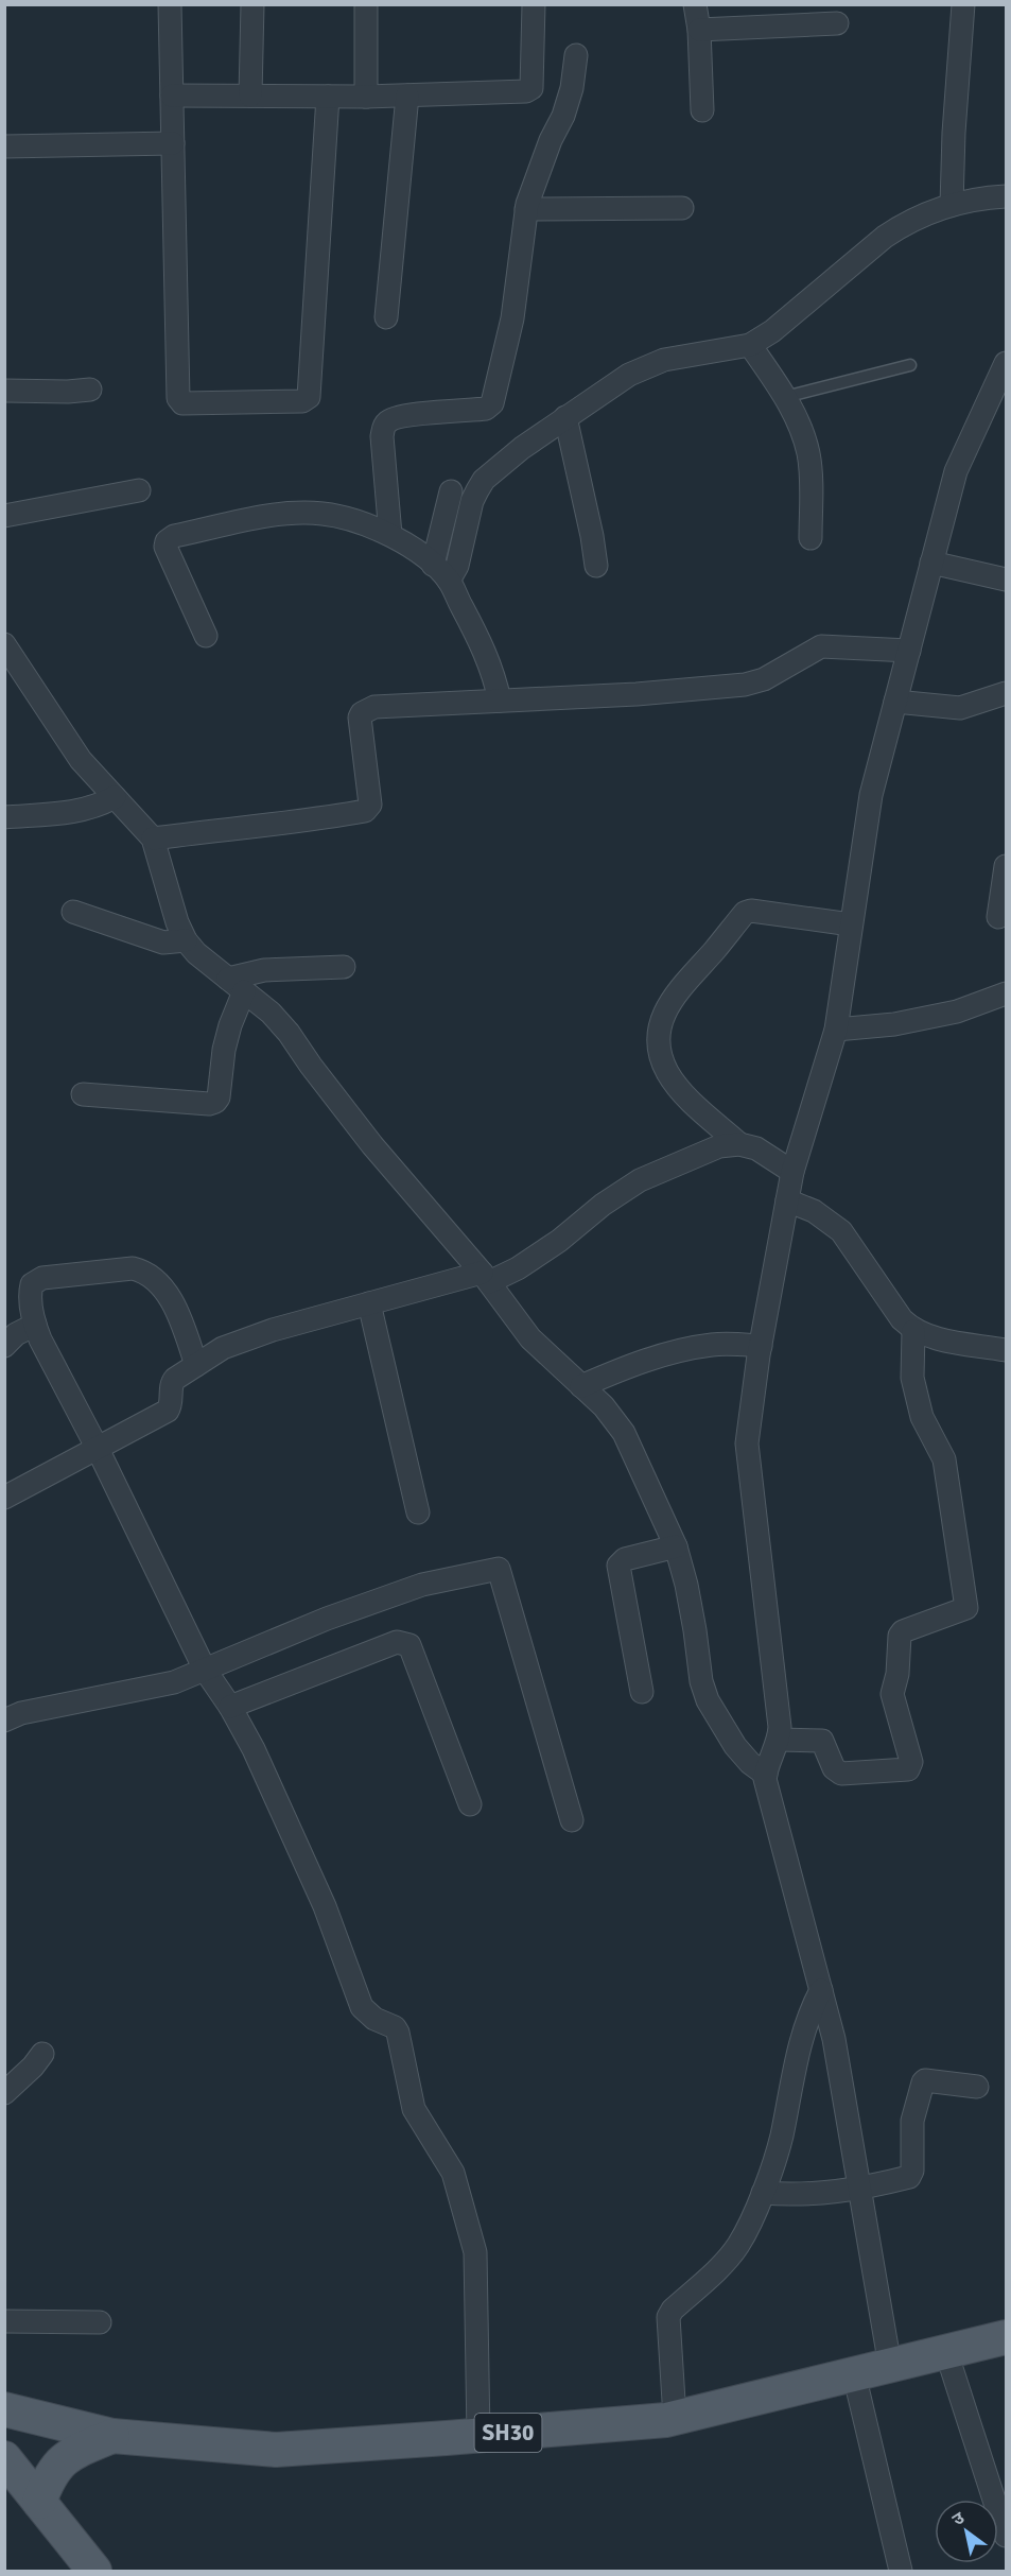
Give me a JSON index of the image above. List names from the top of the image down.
{
  "streets": {
    "main road": ["SH30"]
  },
  "north": "top left"
}
